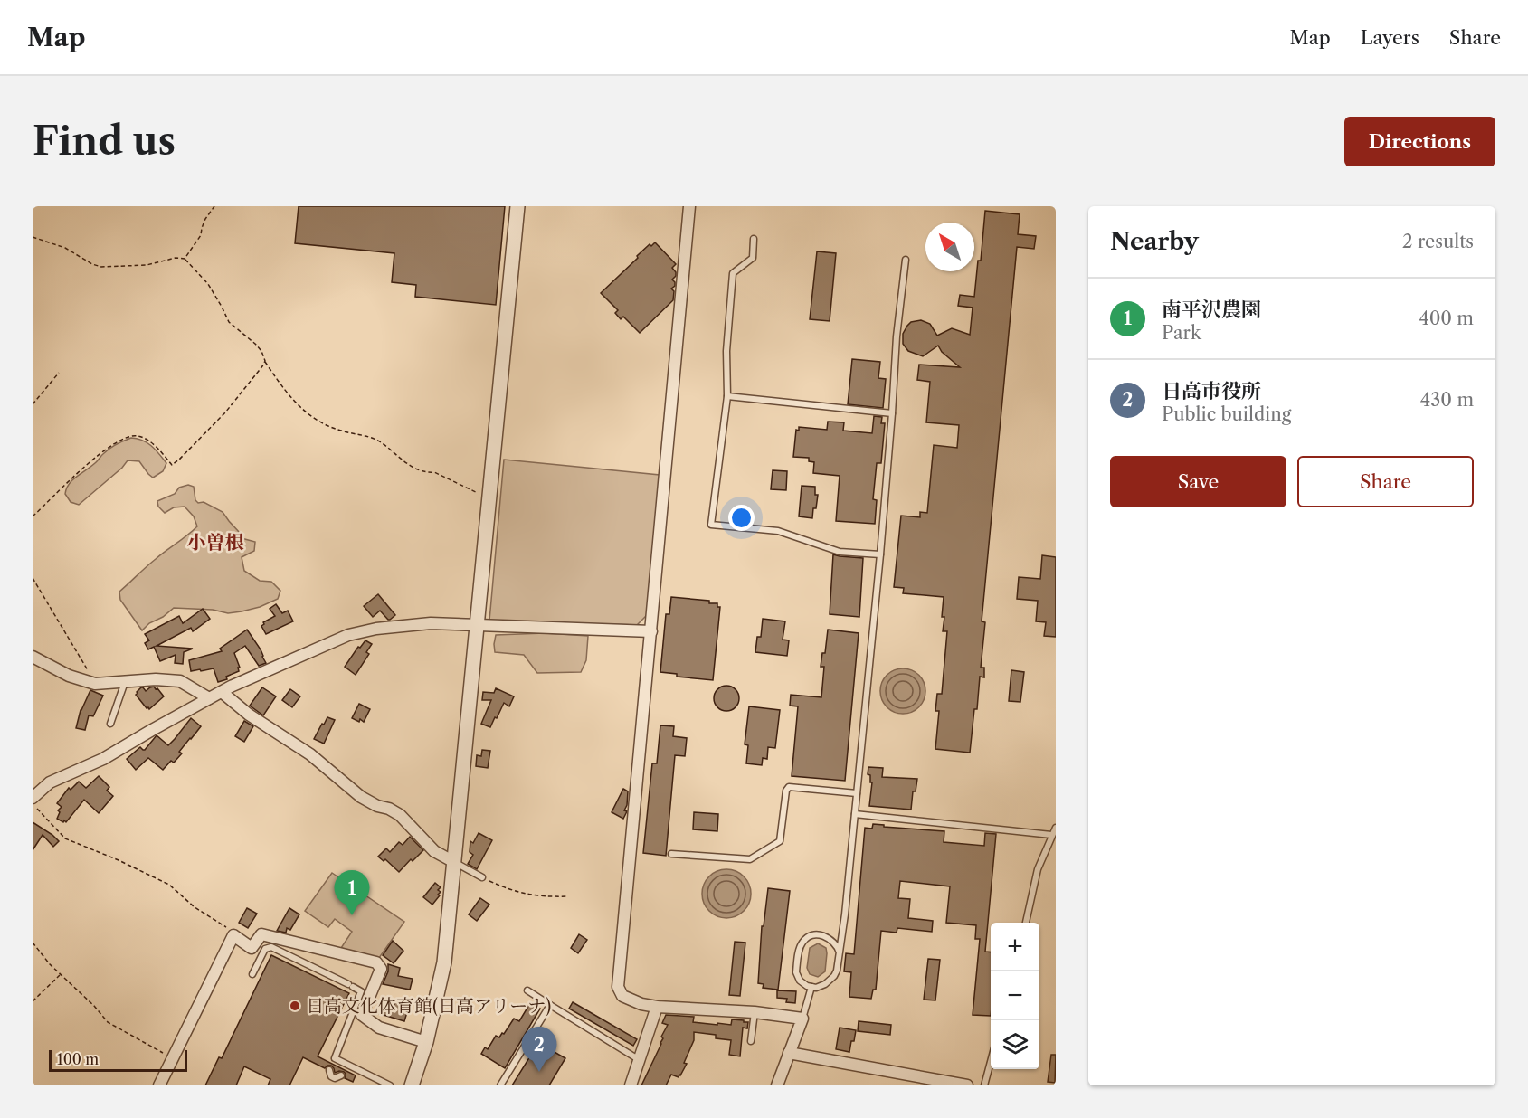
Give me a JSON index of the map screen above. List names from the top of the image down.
{
  "districts": ["小曽根"],
  "places": ["日高文化体育館(日高アリーナ)"],
  "scale_bar": "100 m",
  "north": "top left",
  "page": {
    "header": "Map",
    "nav": ["Map", "Layers", "Share"],
    "buttons": [
      "Directions",
      ["Save", "Share"]
    ],
    "title": "Find us",
    "heading": ["Nearby", "2 results"],
    "list": [
      {
        "mark": "1",
        "name": "南平沢農園",
        "note": "Park",
        "value": "400 m"
      },
      {
        "mark": "2",
        "name": "日高市役所",
        "note": "Public building",
        "value": "430 m"
      }
    ],
    "pins": ["1", "2"],
    "map_buttons": ["+", "−"],
    "scale": "100 m"
  }
}
